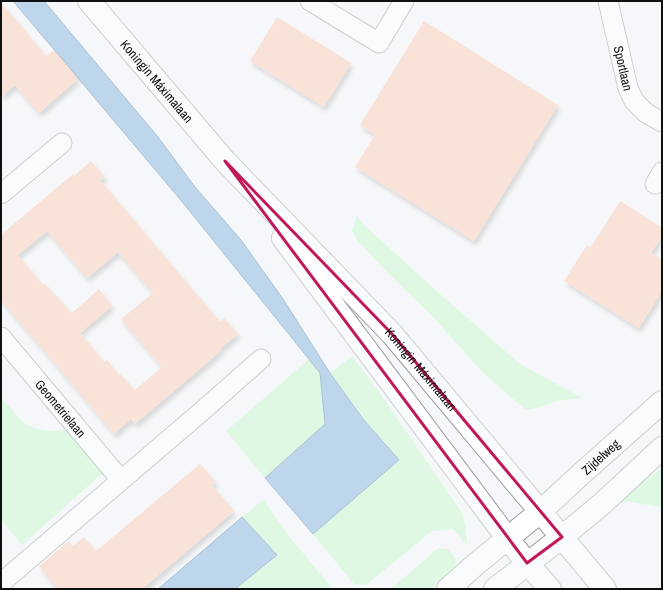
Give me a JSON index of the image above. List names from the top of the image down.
{
  "streets": {
    "main road": ["Koningin Máximalaan", "Zijdelweg"],
    "street": ["Sportlaan", "Geometrielaan"]
  },
  "crossings": [
    ["Koningin Máximalaan", "Zijdelweg"]
  ]
}
